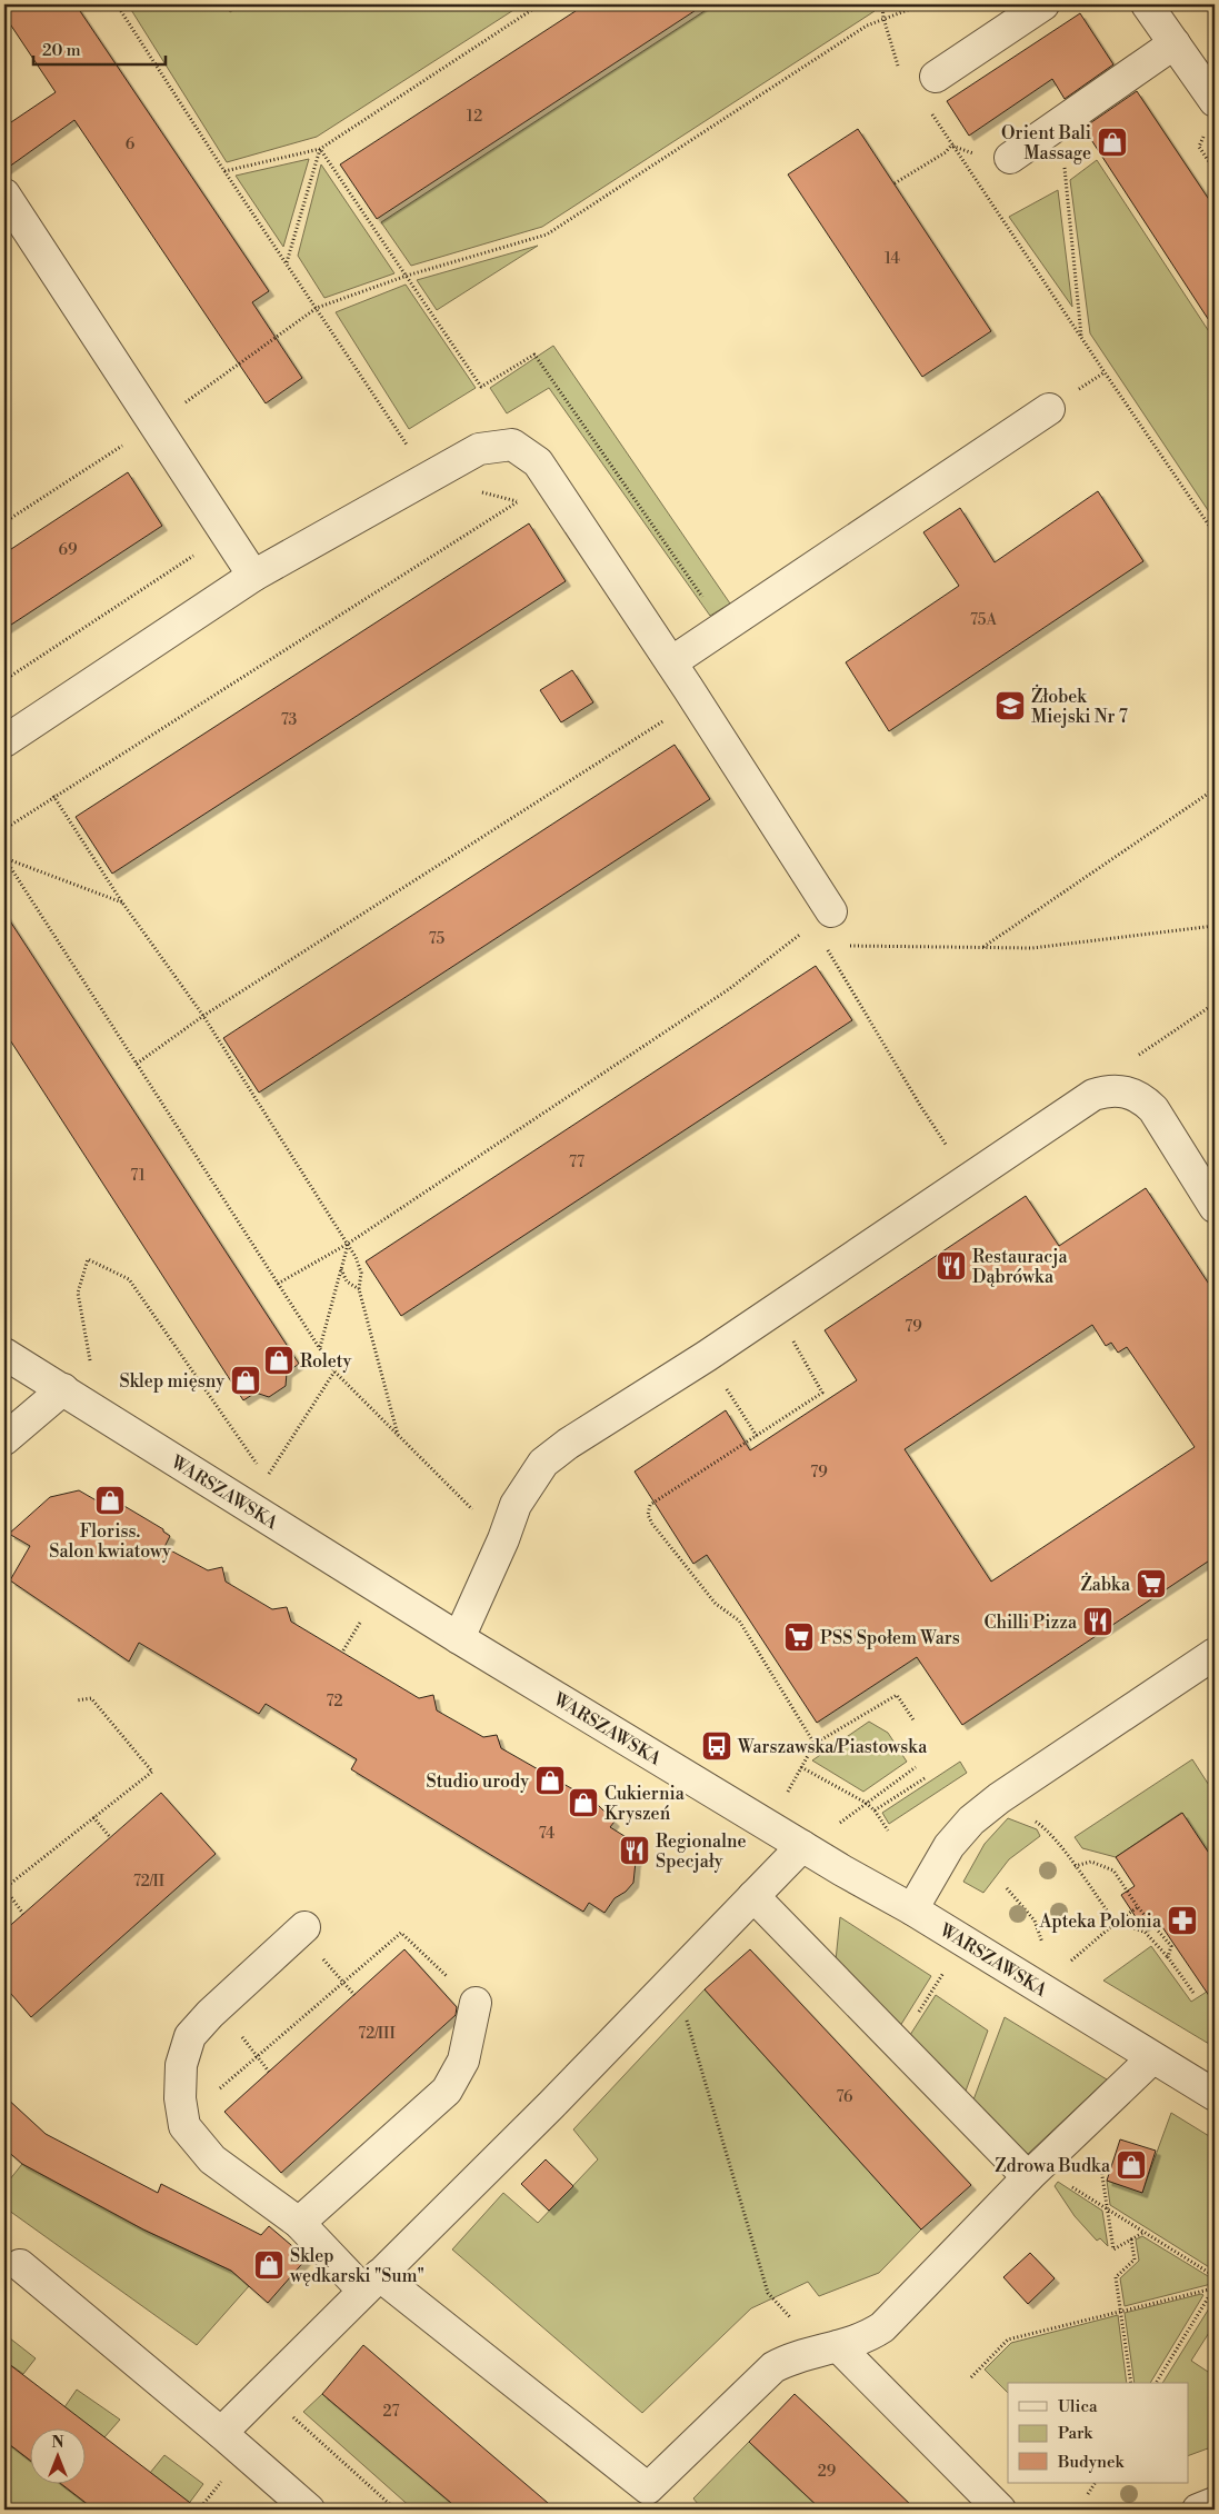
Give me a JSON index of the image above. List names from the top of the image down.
{
  "streets": {
    "street": ["WARSZAWSKA"]
  },
  "places": {
    "shop": [
      "Orient Bali Massage",
      "Rolety",
      "Sklep mięsny",
      "Floriss. Salon kwiatowy",
      "Studio urody",
      "Cukiernia Kryszeń",
      "Zdrowa Budka",
      "Sklep wędkarski \"Sum\""
    ],
    "school or university": ["Żłobek Miejski Nr 7"],
    "restaurant": ["Restauracja Dąbrówka", "Chilli Pizza", "Regionalne Specjały"],
    "supermarket": ["Żabka", "PSS Społem Wars"],
    "bus stop": ["Warszawska/Piastowska"],
    "pharmacy": ["Apteka Polonia"]
  },
  "house_numbers": [
    "12",
    "6",
    "14",
    "69",
    "75A",
    "73",
    "75",
    "77",
    "71",
    "79",
    "79",
    "72",
    "74",
    "72/II",
    "72/III",
    "76",
    "27",
    "29"
  ],
  "legend": ["Ulica", "Park", "Budynek"],
  "scale_bar": "20 m",
  "north": "top"
}
